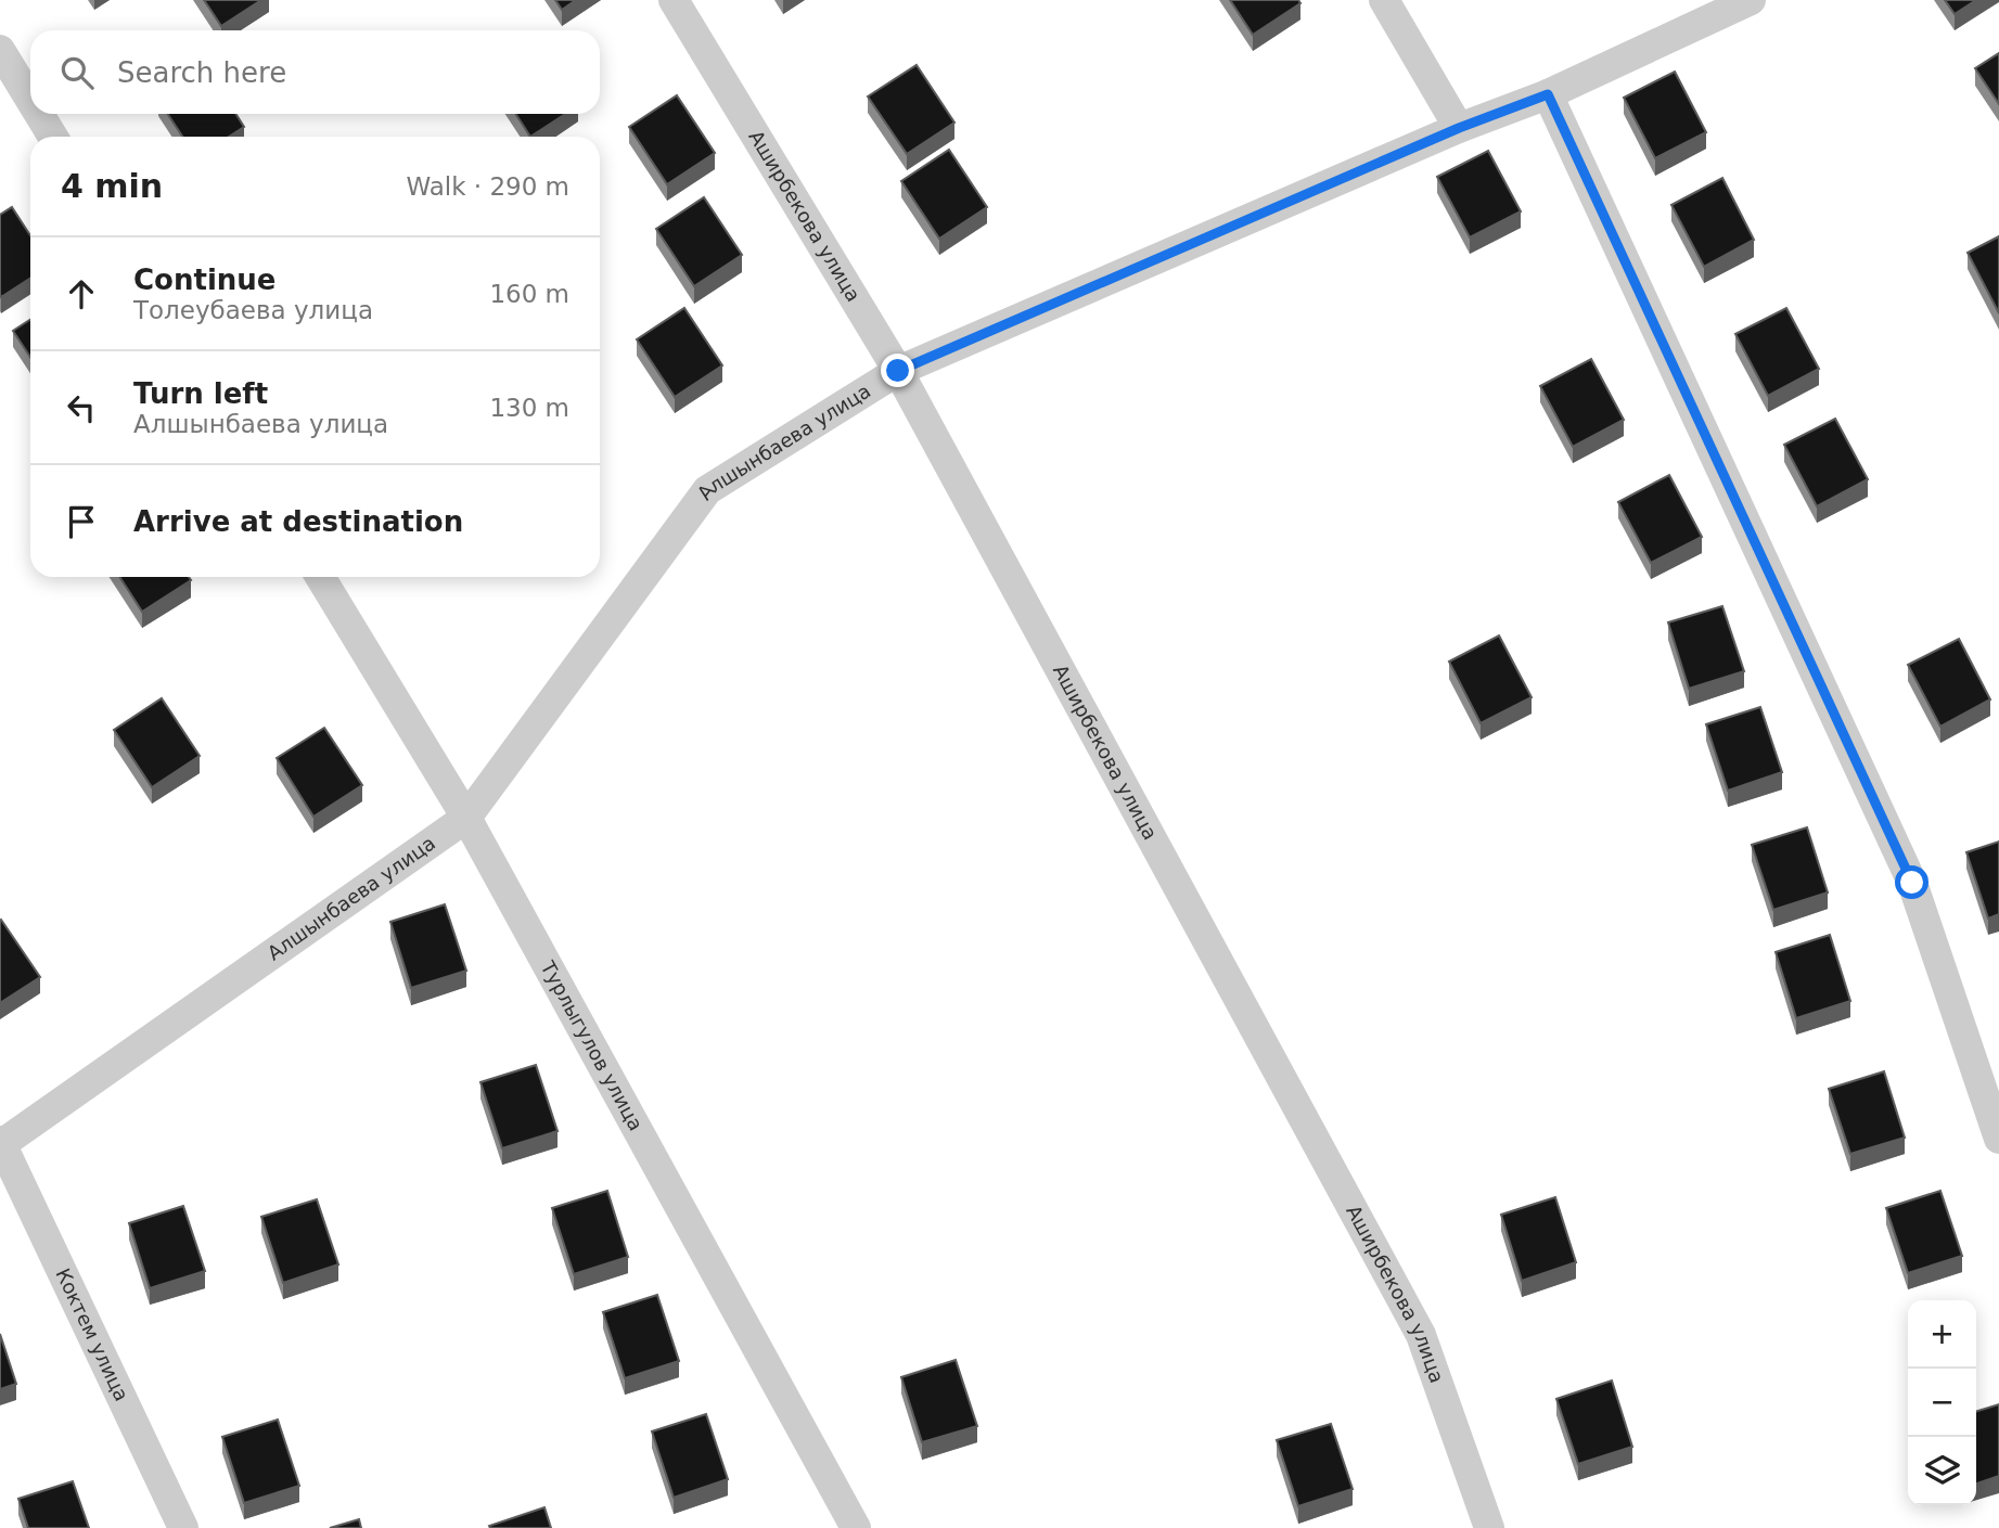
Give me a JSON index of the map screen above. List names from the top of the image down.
{
  "streets": {
    "street": [
      "Аширбекова улица",
      "Алшынбаева улица",
      "Турлыгулов улица",
      "Коктем улица"
    ]
  },
  "crossings": [
    ["Аширбекова улица", "Алшынбаева улица"],
    ["Алшынбаева улица", "Турлыгулов улица"],
    ["Алшынбаева улица", "Коктем улица"]
  ],
  "page": {
    "search": "Search here",
    "heading": ["4 min", "Walk · 290 m"],
    "list": [
      ["Continue", "Толеубаева улица", "160 m"],
      ["Turn left", "Алшынбаева улица", "130 m"],
      "Arrive at destination"
    ],
    "map_buttons": ["+", "−"]
  }
}
